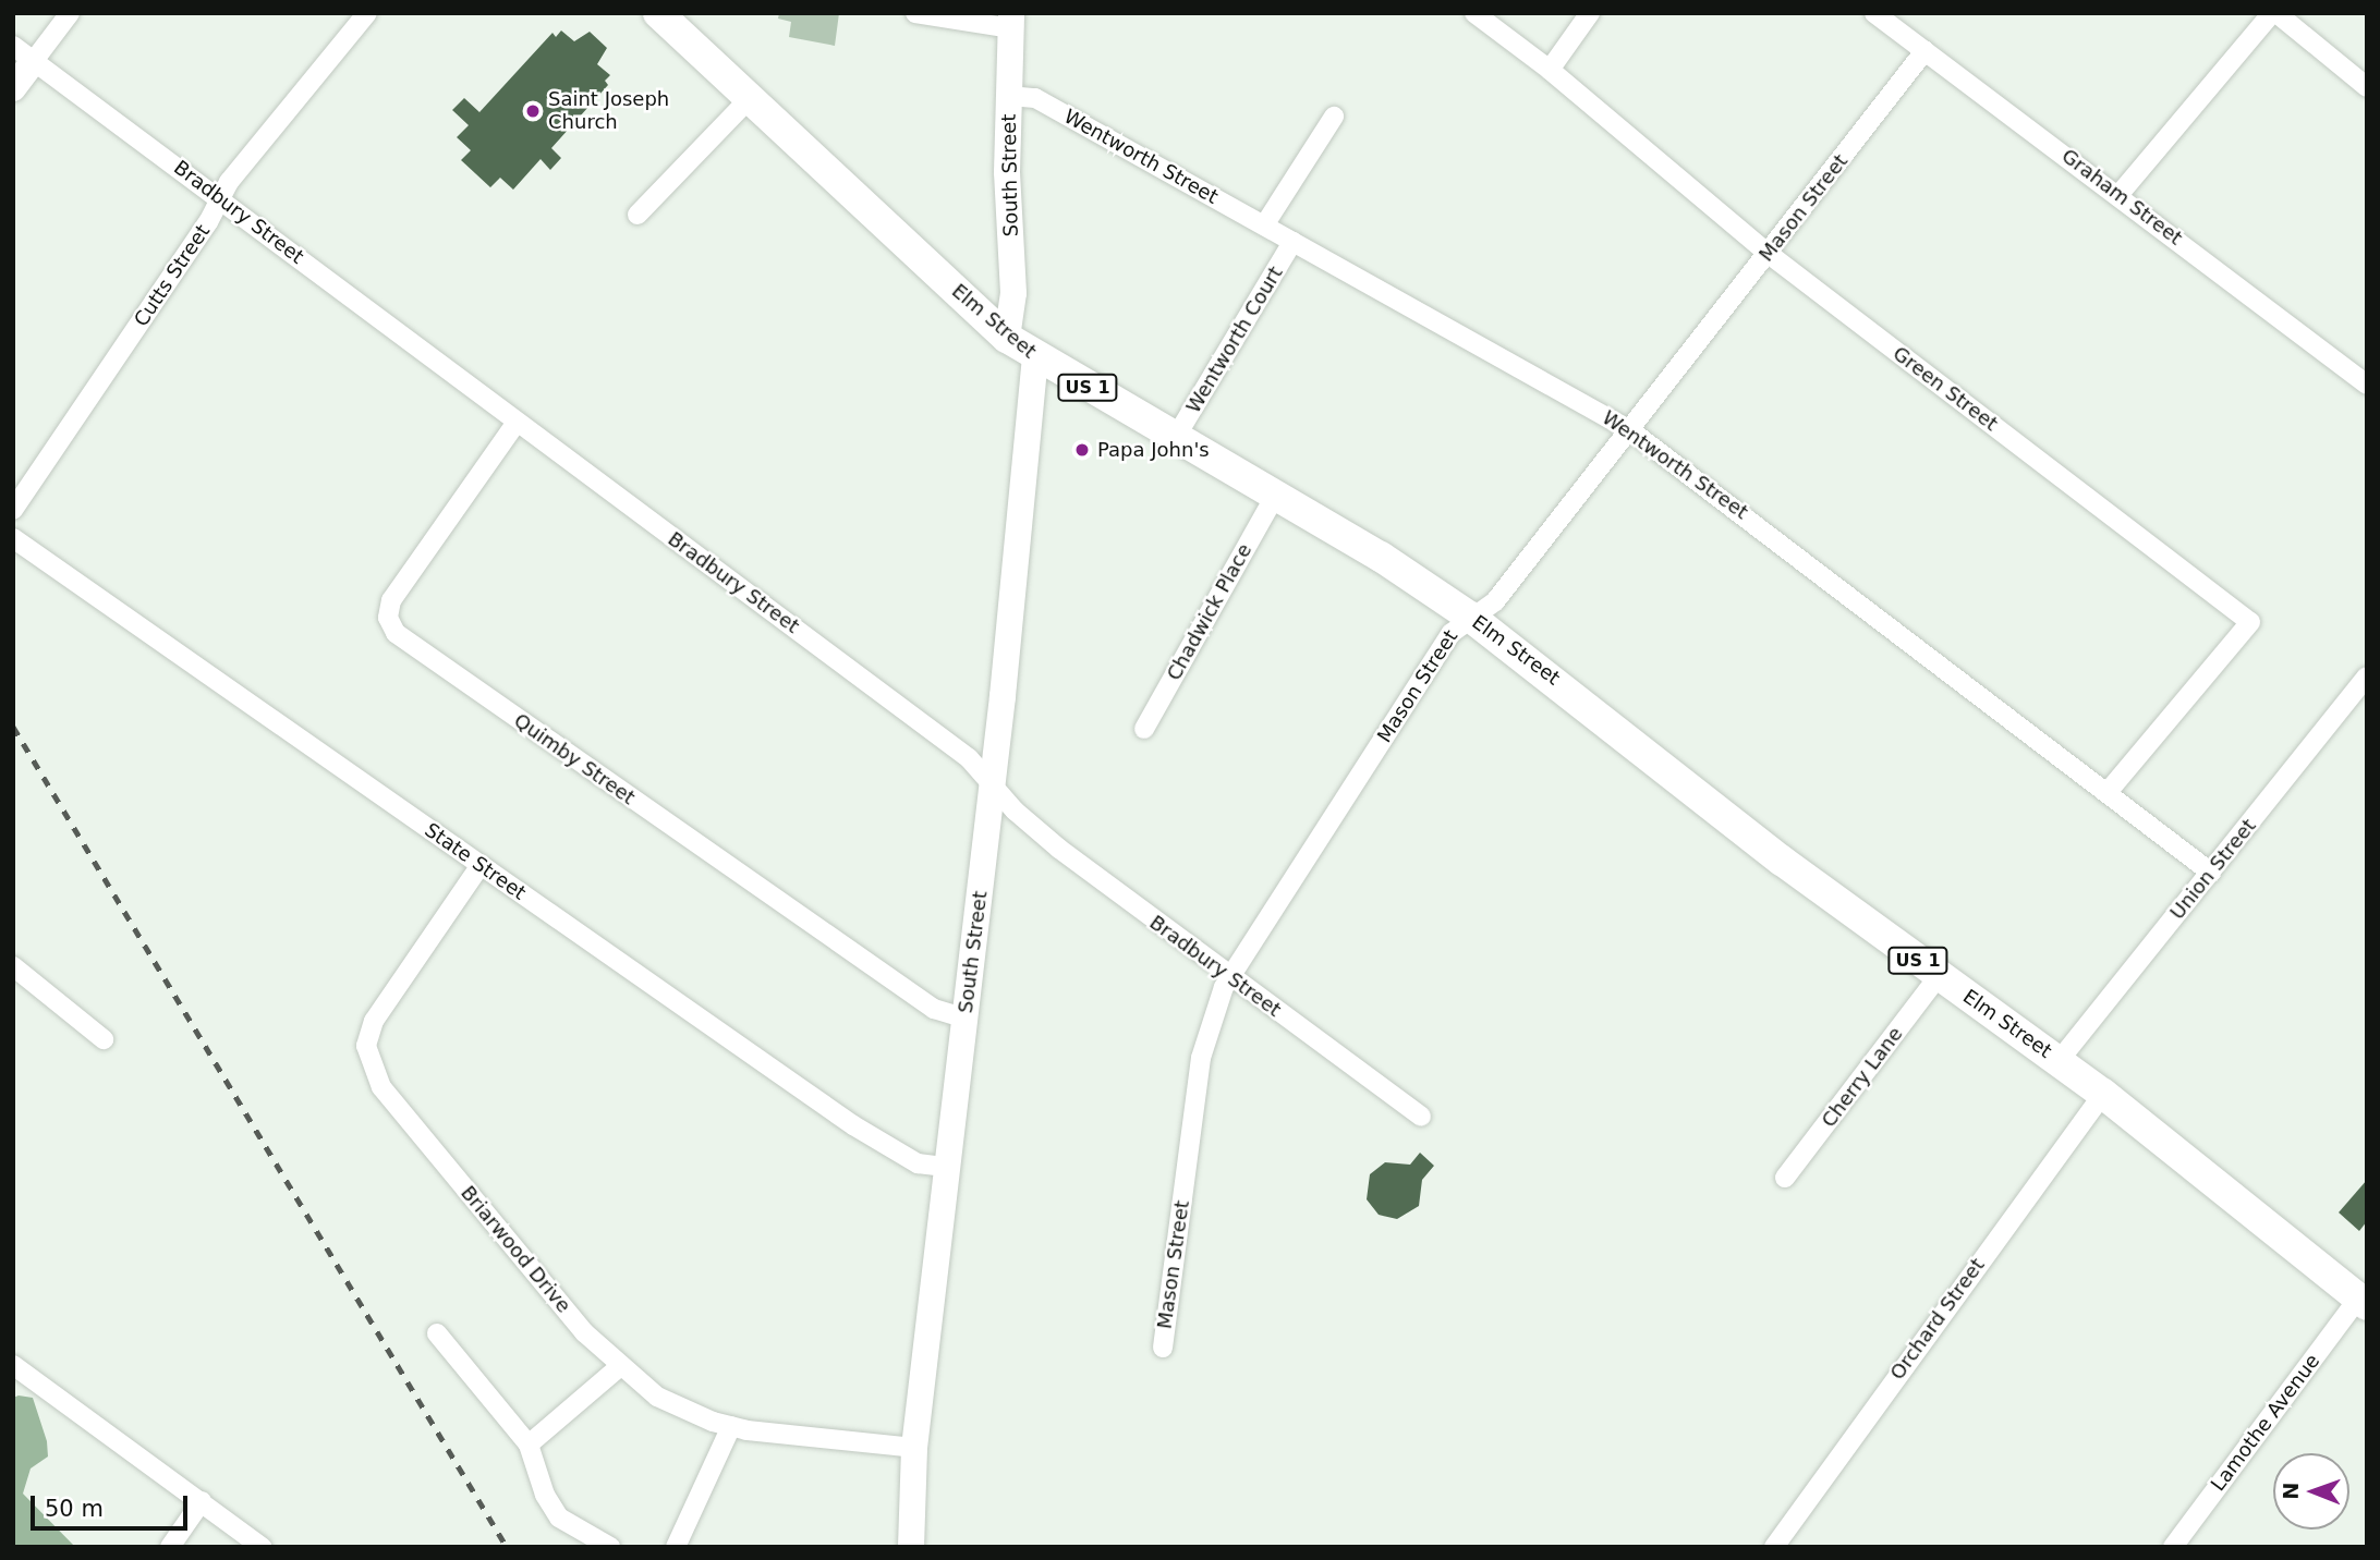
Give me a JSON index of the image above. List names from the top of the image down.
{
  "streets": {
    "main road": ["Elm Street", "US 1"],
    "street": [
      "Wentworth Street",
      "South Street",
      "Graham Street",
      "Mason Street",
      "Bradbury Street",
      "Cutts Street",
      "Wentworth Court",
      "Green Street",
      "Chadwick Place",
      "Quimby Street",
      "State Street",
      "Union Street",
      "Cherry Lane",
      "Briarwood Drive",
      "Orchard Street",
      "Lamothe Avenue"
    ]
  },
  "crossings": [
    ["Wentworth Street", "South Street"],
    ["Wentworth Street", "Mason Street"],
    ["Wentworth Street", "Wentworth Court"],
    ["Wentworth Street", "Green Street"],
    ["Wentworth Street", "Union Street"],
    ["South Street", "Bradbury Street"],
    ["South Street", "Elm Street"],
    ["South Street", "Quimby Street"],
    ["South Street", "State Street"],
    ["South Street", "Briarwood Drive"],
    ["Graham Street", "Mason Street"],
    ["Mason Street", "Bradbury Street"],
    ["Mason Street", "Elm Street"],
    ["Mason Street", "Green Street"],
    ["Bradbury Street", "Cutts Street"],
    ["Bradbury Street", "Quimby Street"],
    ["Elm Street", "Wentworth Court"],
    ["Elm Street", "Chadwick Place"],
    ["Elm Street", "Union Street"],
    ["Elm Street", "Cherry Lane"],
    ["Elm Street", "Orchard Street"],
    ["Elm Street", "Lamothe Avenue"],
    ["State Street", "Briarwood Drive"]
  ],
  "places": ["Saint Joseph Church", "Papa John's"],
  "scale_bar": "50 m",
  "north": "left"
}
